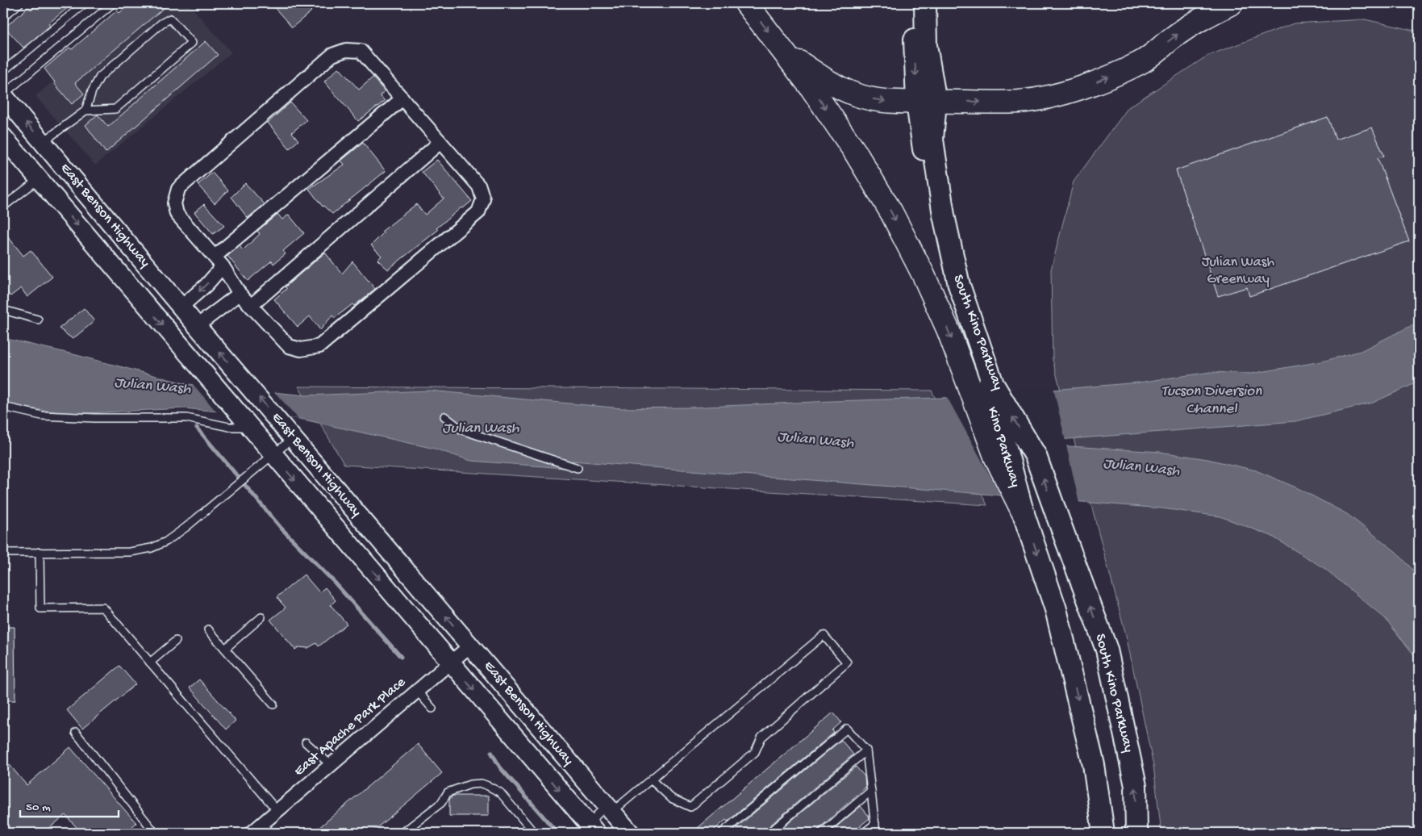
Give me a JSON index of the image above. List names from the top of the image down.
{
  "streets": {
    "main road": ["East Benson Highway", "South Kino Parkway"],
    "street": ["East Apache Park Place"]
  },
  "crossings": [
    ["East Benson Highway", "East Apache Park Place"]
  ],
  "water": ["Julian Wash", "Tucson Diversion Channel"],
  "parks": ["Julian Wash Greenway"],
  "scale_bar": "50 m"
}
